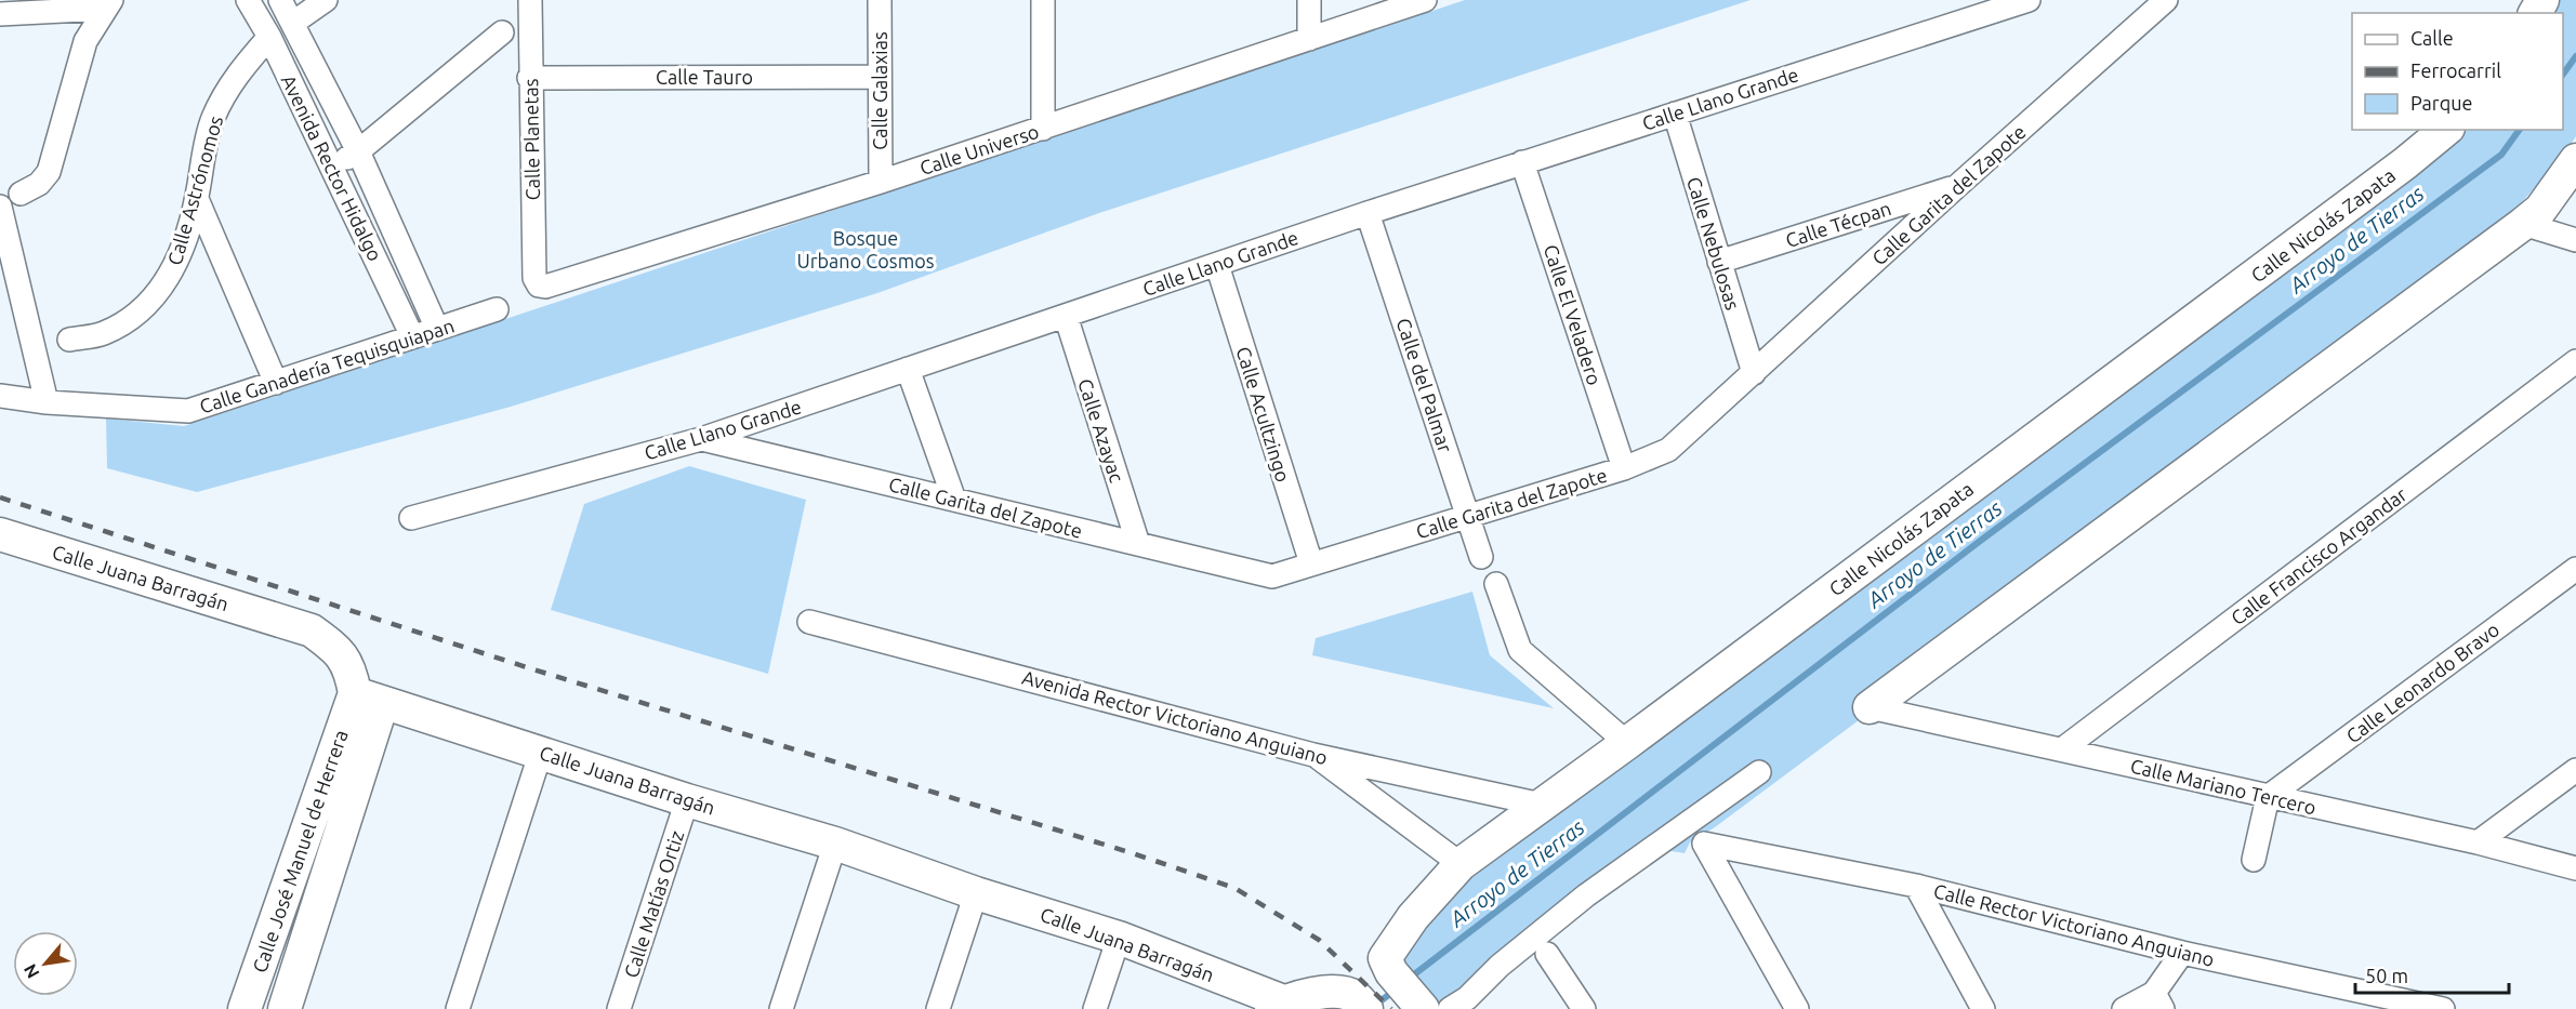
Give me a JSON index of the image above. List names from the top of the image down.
{
  "streets": {
    "street": [
      "Calle Tauro",
      "Calle Galaxias",
      "Calle Llano Grande",
      "Calle Planetas",
      "Calle Universo",
      "Avenida Rector Hidalgo",
      "Calle Astrónomos",
      "Calle Garita del Zapote",
      "Calle Técpan",
      "Calle Nicolás Zapata",
      "Calle Nebulosas",
      "Calle El Veladero",
      "Calle Ganadería Tequisquiapan",
      "Calle del Palmar",
      "Calle Acultzingo",
      "Calle Azayac",
      "Calle Francisco Argandar",
      "Calle Juana Barragán",
      "Calle Leonardo Bravo",
      "Avenida Rector Victoriano Anguiano",
      "Calle Mariano Tercero",
      "Calle José Manuel de Herrera",
      "Calle Matías Ortiz",
      "Calle Rector Victoriano Anguiano"
    ]
  },
  "crossings": [
    ["Calle Tauro", "Calle Galaxias"],
    ["Calle Tauro", "Calle Planetas"],
    ["Calle Galaxias", "Calle Universo"],
    ["Calle Llano Grande", "Calle Garita del Zapote"],
    ["Calle Llano Grande", "Calle Nebulosas"],
    ["Calle Llano Grande", "Calle El Veladero"],
    ["Calle Llano Grande", "Calle del Palmar"],
    ["Calle Llano Grande", "Calle Acultzingo"],
    ["Calle Llano Grande", "Calle Azayac"],
    ["Calle Planetas", "Calle Universo"],
    ["Avenida Rector Hidalgo", "Calle Astrónomos"],
    ["Avenida Rector Hidalgo", "Calle Ganadería Tequisquiapan"],
    ["Calle Garita del Zapote", "Calle Técpan"],
    ["Calle Garita del Zapote", "Calle Nebulosas"],
    ["Calle Garita del Zapote", "Calle El Veladero"],
    ["Calle Garita del Zapote", "Calle del Palmar"],
    ["Calle Garita del Zapote", "Calle Acultzingo"],
    ["Calle Garita del Zapote", "Calle Azayac"],
    ["Calle Técpan", "Calle Nebulosas"],
    ["Calle Nicolás Zapata", "Avenida Rector Victoriano Anguiano"],
    ["Calle Francisco Argandar", "Calle Mariano Tercero"],
    ["Calle Juana Barragán", "Calle José Manuel de Herrera"],
    ["Calle Juana Barragán", "Calle Matías Ortiz"],
    ["Calle Leonardo Bravo", "Calle Mariano Tercero"]
  ],
  "water": ["Arroyo de Tierras"],
  "parks": ["Bosque Urbano Cosmos"],
  "legend": ["Calle", "Ferrocarril", "Parque"],
  "scale_bar": "50 m",
  "north": "bottom left"
}
